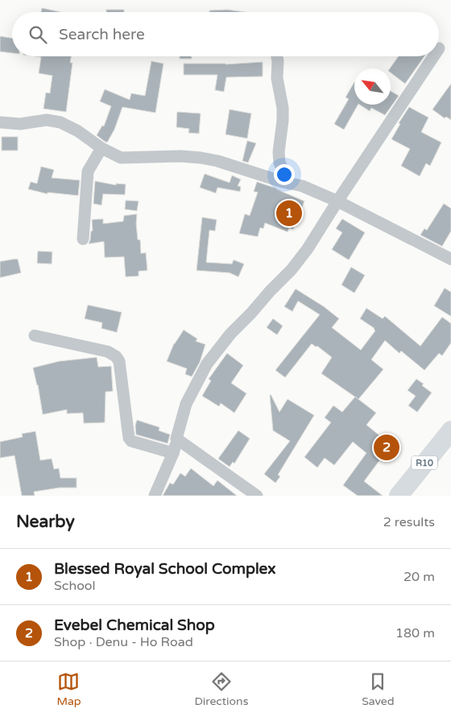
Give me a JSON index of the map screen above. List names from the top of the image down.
{
  "streets": {
    "main road": ["R10"]
  },
  "north": "top left",
  "page": {
    "search": "Search here",
    "pins": ["1", "2"],
    "heading": ["Nearby", "2 results"],
    "list": [
      {
        "mark": "1",
        "name": "Blessed Royal School Complex",
        "note": "School",
        "value": "20 m"
      },
      {
        "mark": "2",
        "name": "Evebel Chemical Shop",
        "note": "Shop · Denu - Ho Road",
        "value": "180 m"
      }
    ],
    "nav": ["Map", "Directions", "Saved"]
  }
}
